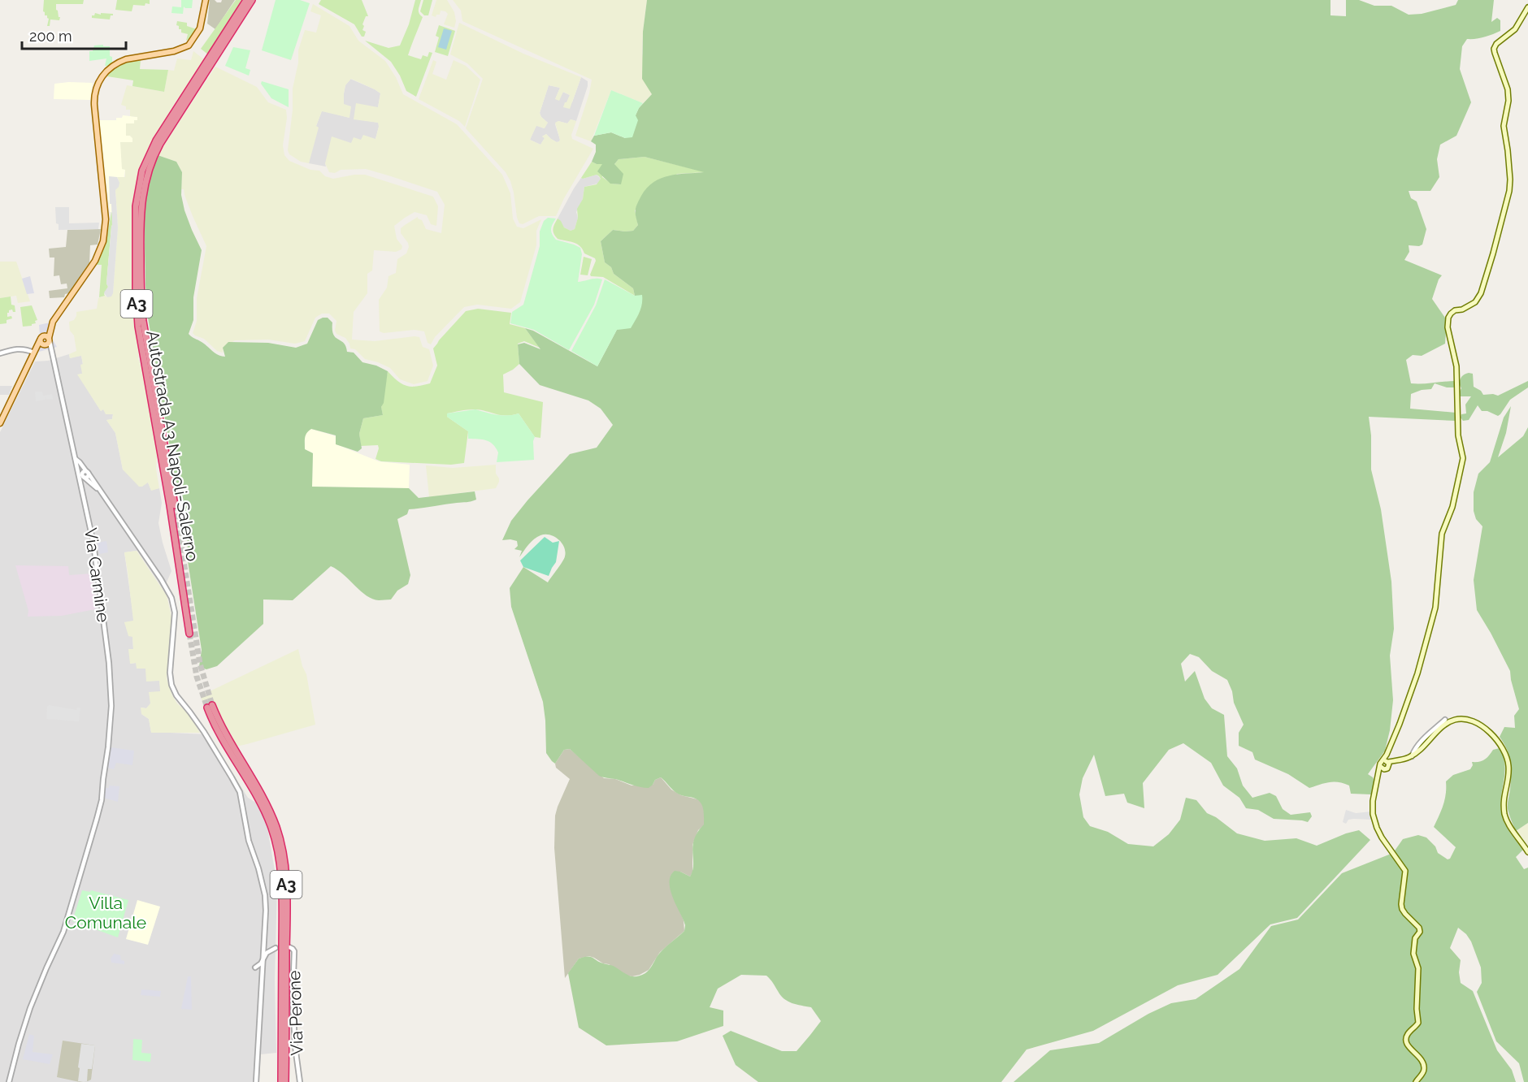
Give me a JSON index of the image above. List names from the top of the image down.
{
  "streets": {
    "highway": ["A3", "Autostrada A3 Napoli-Salerno"],
    "street": ["Via Carmine", "Via Perone"]
  },
  "parks": ["Villa Comunale"],
  "scale_bar": "200 m"
}
